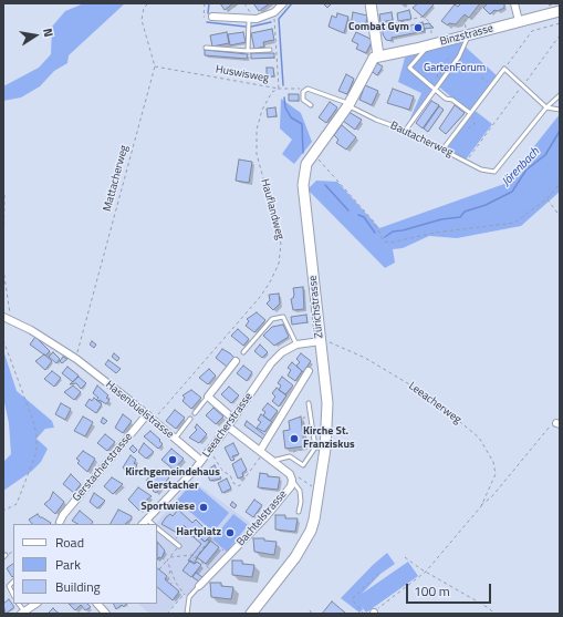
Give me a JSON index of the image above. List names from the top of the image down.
{
  "streets": {
    "main road": ["Binzstrasse", "Zürichstrasse"],
    "street": [
      "Hasenbüelstrasse",
      "Leeacherstrasse",
      "Gerstacherstrasse",
      "Bachtelstrasse"
    ],
    "lane": ["Bautacherweg"],
    "path": [
      "Huswisweg",
      "Mattacherweg",
      "Hauflandweg",
      "Leeacherweg"
    ]
  },
  "crossings": [
    ["Binzstrasse", "Zürichstrasse"],
    ["Huswisweg", "Mattacherweg"],
    ["Huswisweg", "Hauflandweg"],
    ["Bautacherweg", "Zürichstrasse"],
    ["Mattacherweg", "Hasenbüelstrasse"],
    ["Hauflandweg", "Hasenbüelstrasse"],
    ["Zürichstrasse", "Leeacherweg"],
    ["Zürichstrasse", "Leeacherstrasse"],
    ["Leeacherweg", "Leeacherstrasse"],
    ["Hasenbüelstrasse", "Leeacherstrasse"],
    ["Hasenbüelstrasse", "Gerstacherstrasse"]
  ],
  "water": ["Jörenbach"],
  "parks": ["GartenForum"],
  "places": [
    "Combat Gym",
    "Kirche St. Franziskus",
    "Kirchgemeindehaus Gerstacher",
    "Sportwiese",
    "Hartplatz"
  ],
  "legend": ["Road", "Park", "Building"],
  "scale_bar": "100 m",
  "north": "right"
}
